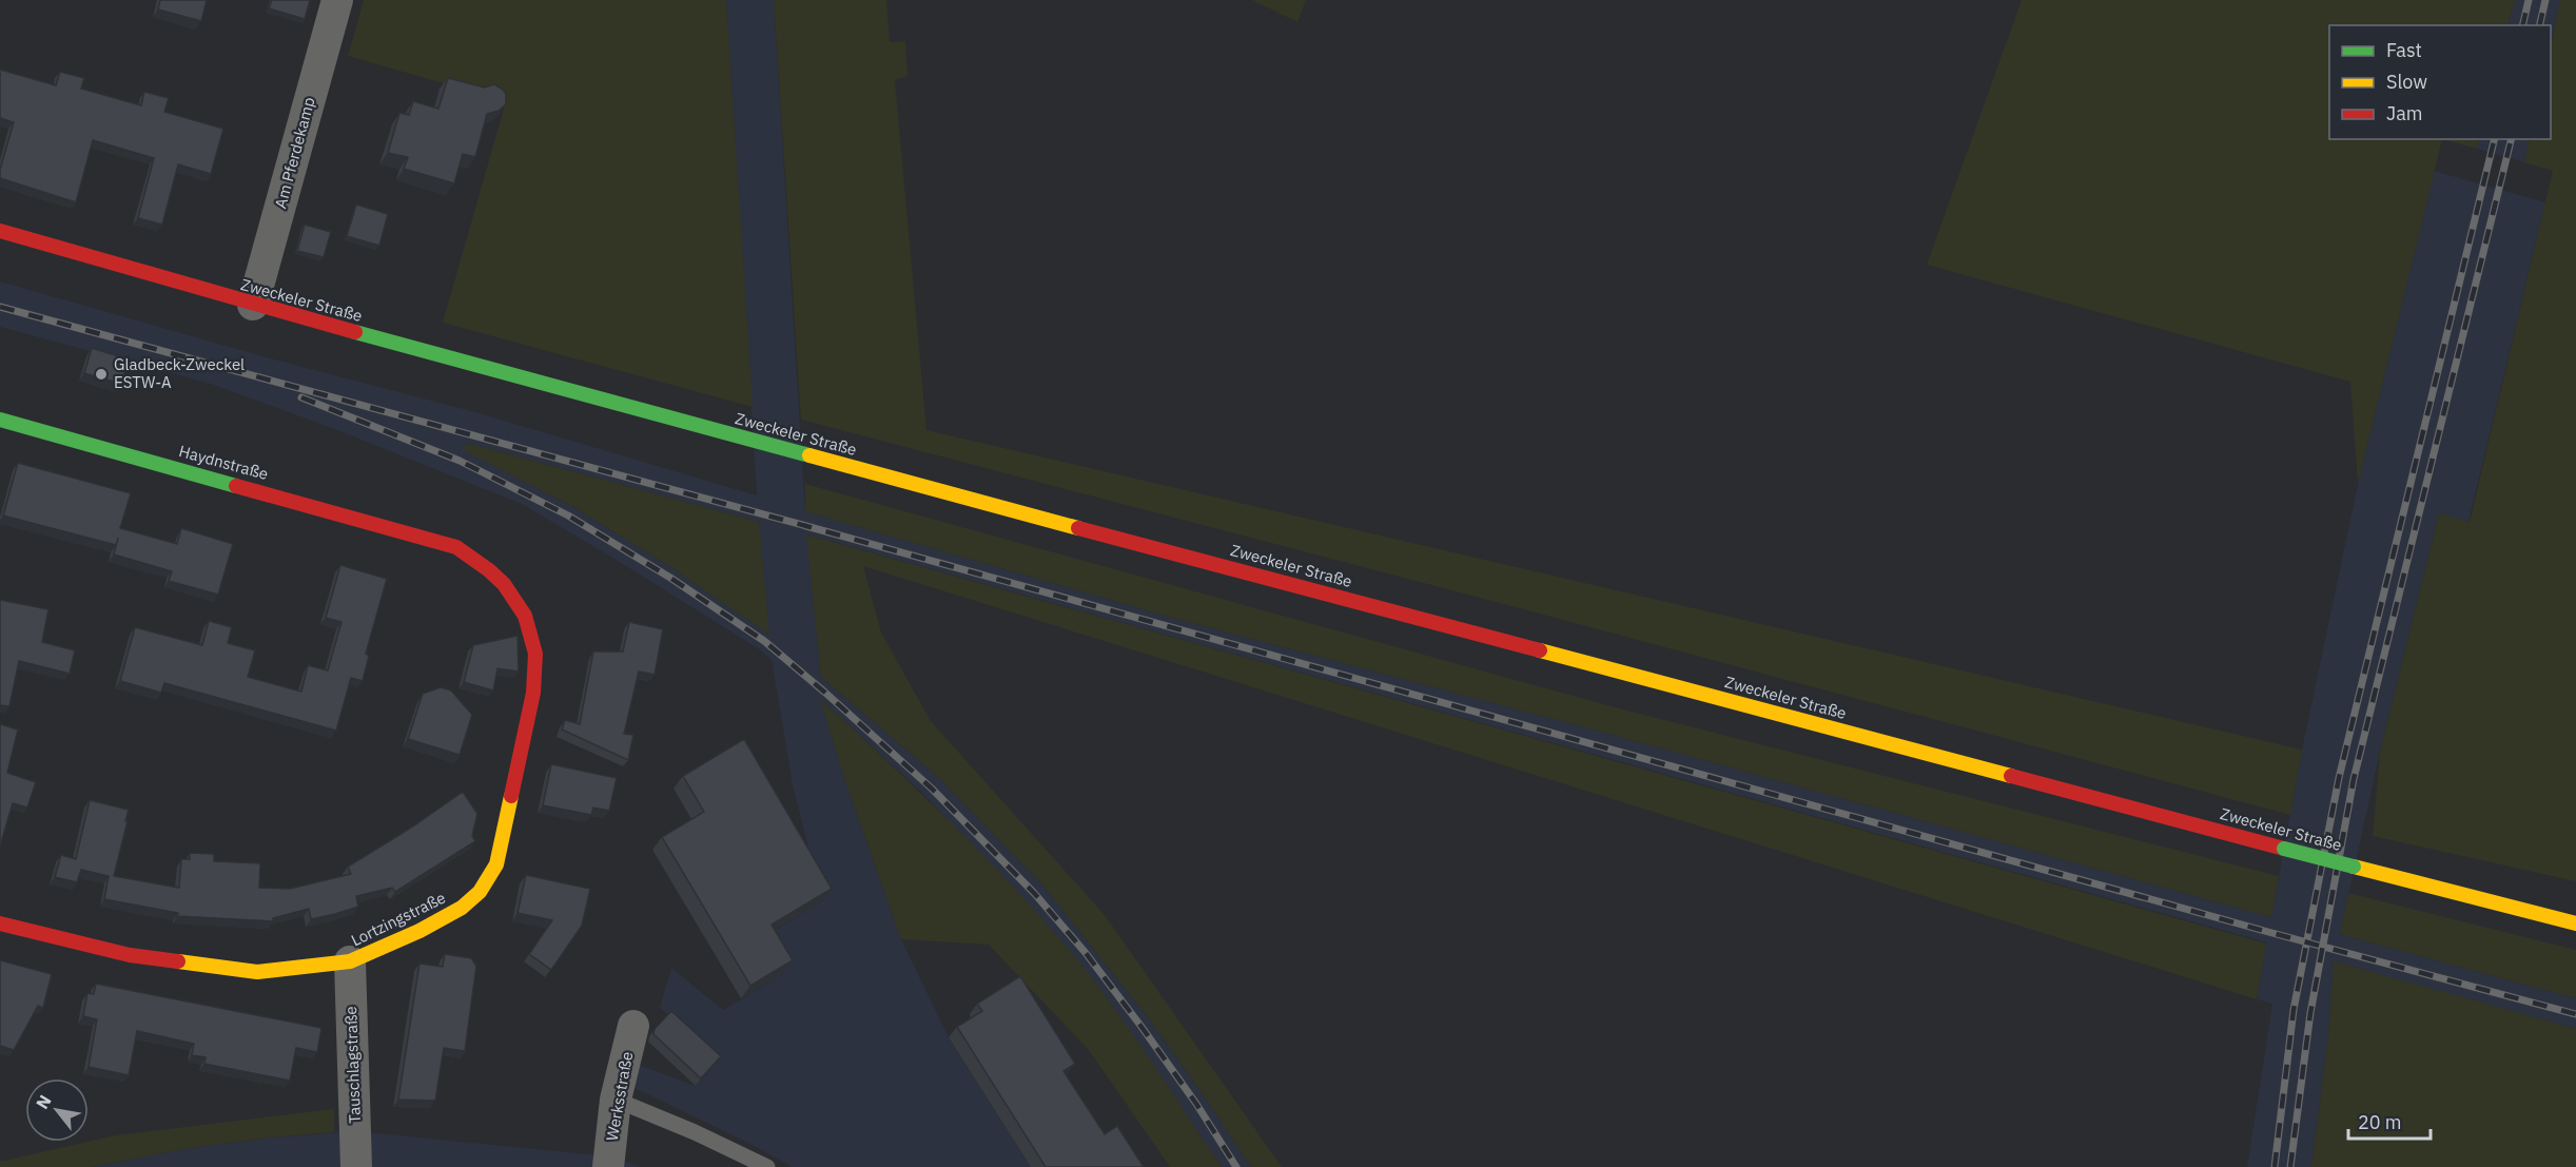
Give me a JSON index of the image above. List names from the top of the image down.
{
  "streets": {
    "street": [
      "Am Pferdekamp",
      "Zweckeler Straße",
      "Haydnstraße",
      "Lortzingstraße",
      "Tauschlagstraße",
      "Werksstraße"
    ]
  },
  "crossings": [
    ["Am Pferdekamp", "Zweckeler Straße"],
    ["Haydnstraße", "Lortzingstraße"],
    ["Lortzingstraße", "Tauschlagstraße"]
  ],
  "places": ["Gladbeck-Zweckel ESTW-A"],
  "legend": ["Fast", "Slow", "Jam"],
  "scale_bar": "20 m",
  "north": "top left"
}
